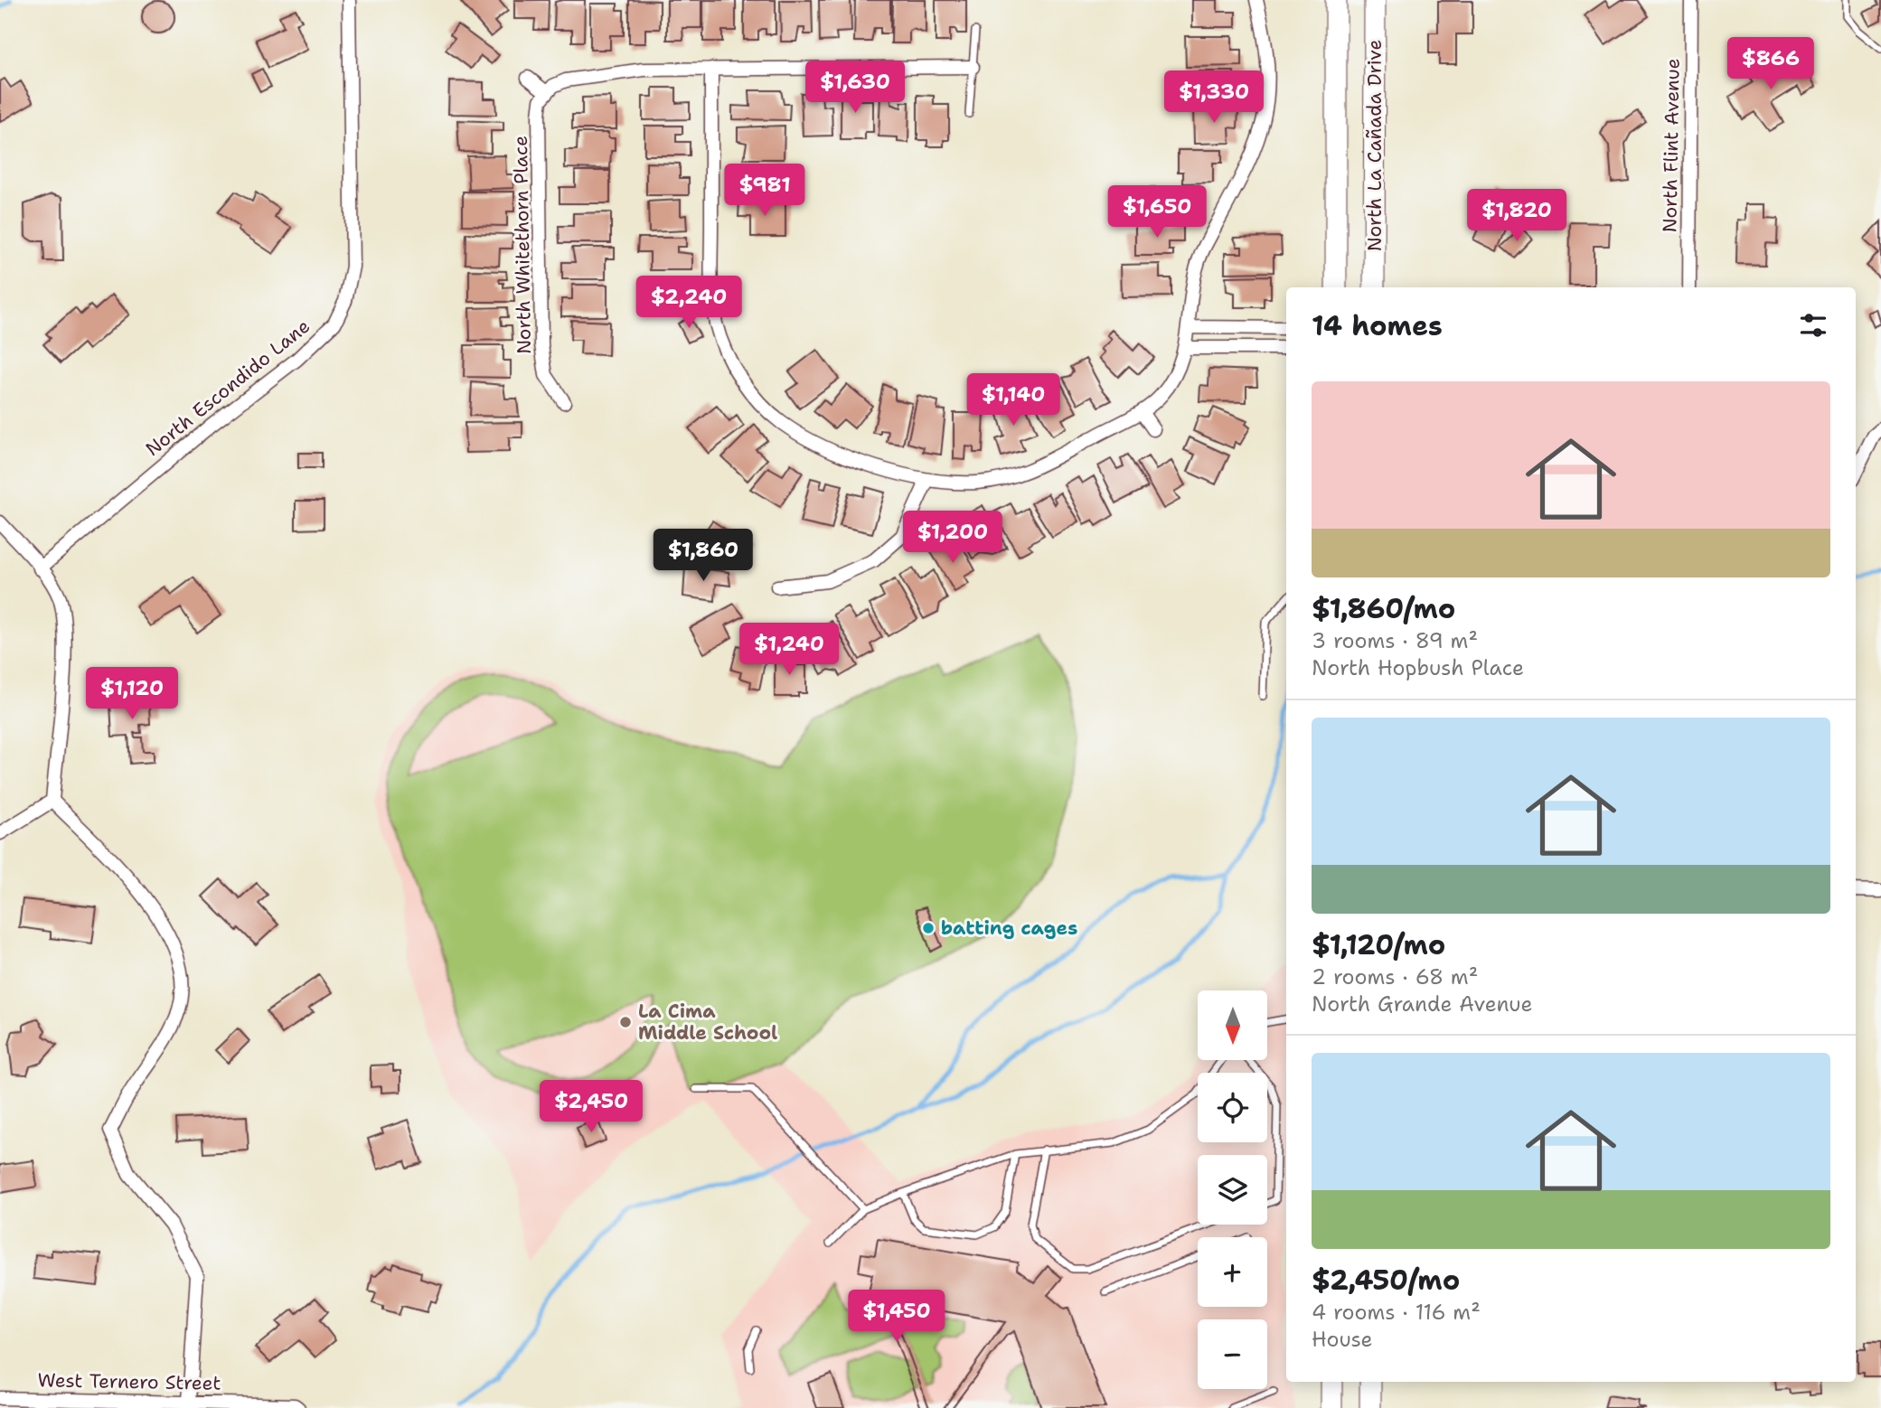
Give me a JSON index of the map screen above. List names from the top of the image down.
{
  "streets": {
    "main road": ["North La Cañada Drive"],
    "street": [
      "North Flint Avenue",
      "North Whitethorn Place",
      "North Escondido Lane",
      "West Ternero Street"
    ]
  },
  "places": ["batting cages", "La Cima Middle School"],
  "north": "bottom",
  "page": {
    "price": [
      "$866",
      "$1,630",
      "$1,330",
      "$981",
      "$1,650",
      "$1,820",
      "$2,240",
      "$1,140",
      "$1,200",
      "$1,860",
      "$1,240",
      "$1,120",
      "$2,450",
      "$1,450"
    ],
    "heading": "14 homes",
    "list": [
      {
        "name": "$1,860/mo",
        "note": "3 rooms · 89 m² · North Hopbush Place"
      },
      {
        "name": "$1,120/mo",
        "note": "2 rooms · 68 m² · North Grande Avenue"
      },
      {
        "name": "$2,450/mo",
        "note": "4 rooms · 116 m² · House"
      }
    ],
    "map_buttons": ["+", "−"]
  }
}
